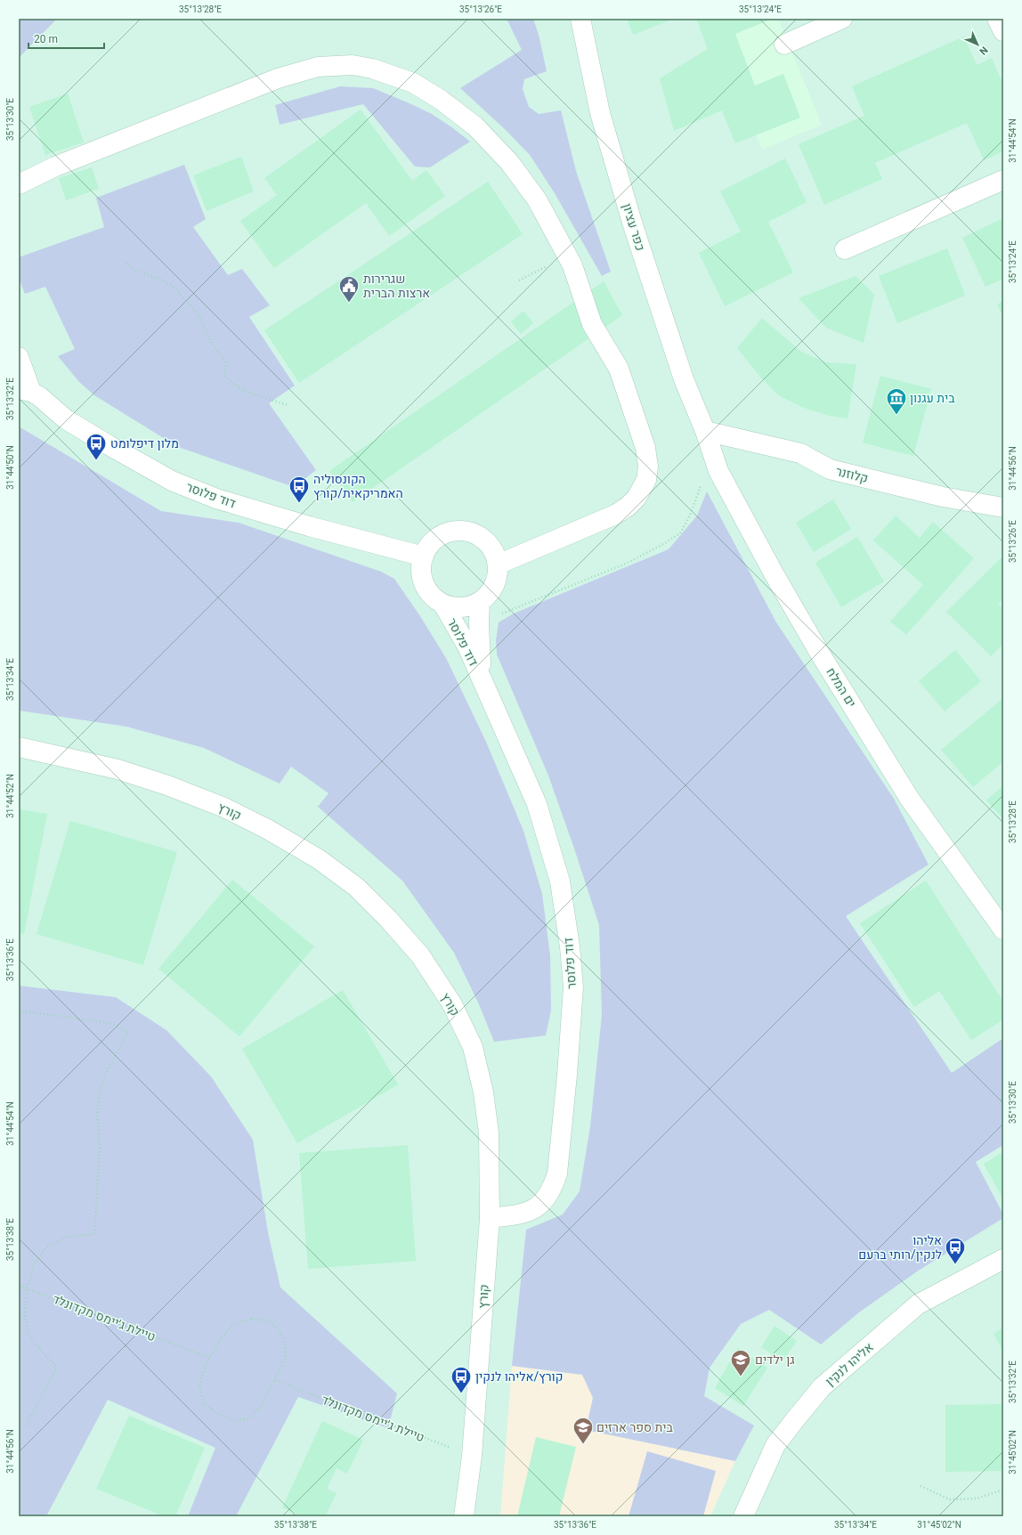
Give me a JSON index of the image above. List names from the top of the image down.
{
  "streets": {
    "street": [
      "כפר עציון",
      "קלוזנר",
      "דוד פלוסר",
      "ים המלח",
      "קורץ",
      "אליהו לנקין"
    ],
    "path": ["טיילת ג׳יימס מקדונלד"]
  },
  "crossings": [
    ["כפר עציון", "קלוזנר"],
    ["כפר עציון", "ים המלח"],
    ["קלוזנר", "ים המלח"],
    ["דוד פלוסר", "קורץ"],
    ["קורץ", "טיילת ג׳יימס מקדונלד"]
  ],
  "places": {
    "public building": ["שגרירות ארצות הברית"],
    "museum": ["בית עגנון"],
    "bus stop": [
      "מלון דיפלומט",
      "הקונסוליה האמריקאית/קורץ",
      "אליהו לנקין/רותי ברעם",
      "קורץ/אליהו לנקין"
    ],
    "school or university": ["גן ילדים", "בית ספר ארזים"]
  },
  "scale_bar": "20 m",
  "north": "bottom right",
  "coordinates": [
    "35°13'28\"E",
    "35°13'26\"E",
    "35°13'24\"E",
    "35°13'30\"E",
    "31°44'54\"N",
    "35°13'32\"E",
    "31°44'50\"N",
    "31°44'56\"N",
    "35°13'34\"E",
    "31°44'52\"N",
    "35°13'36\"E",
    "35°13'38\"E",
    "31°45'02\"N"
  ]
}
